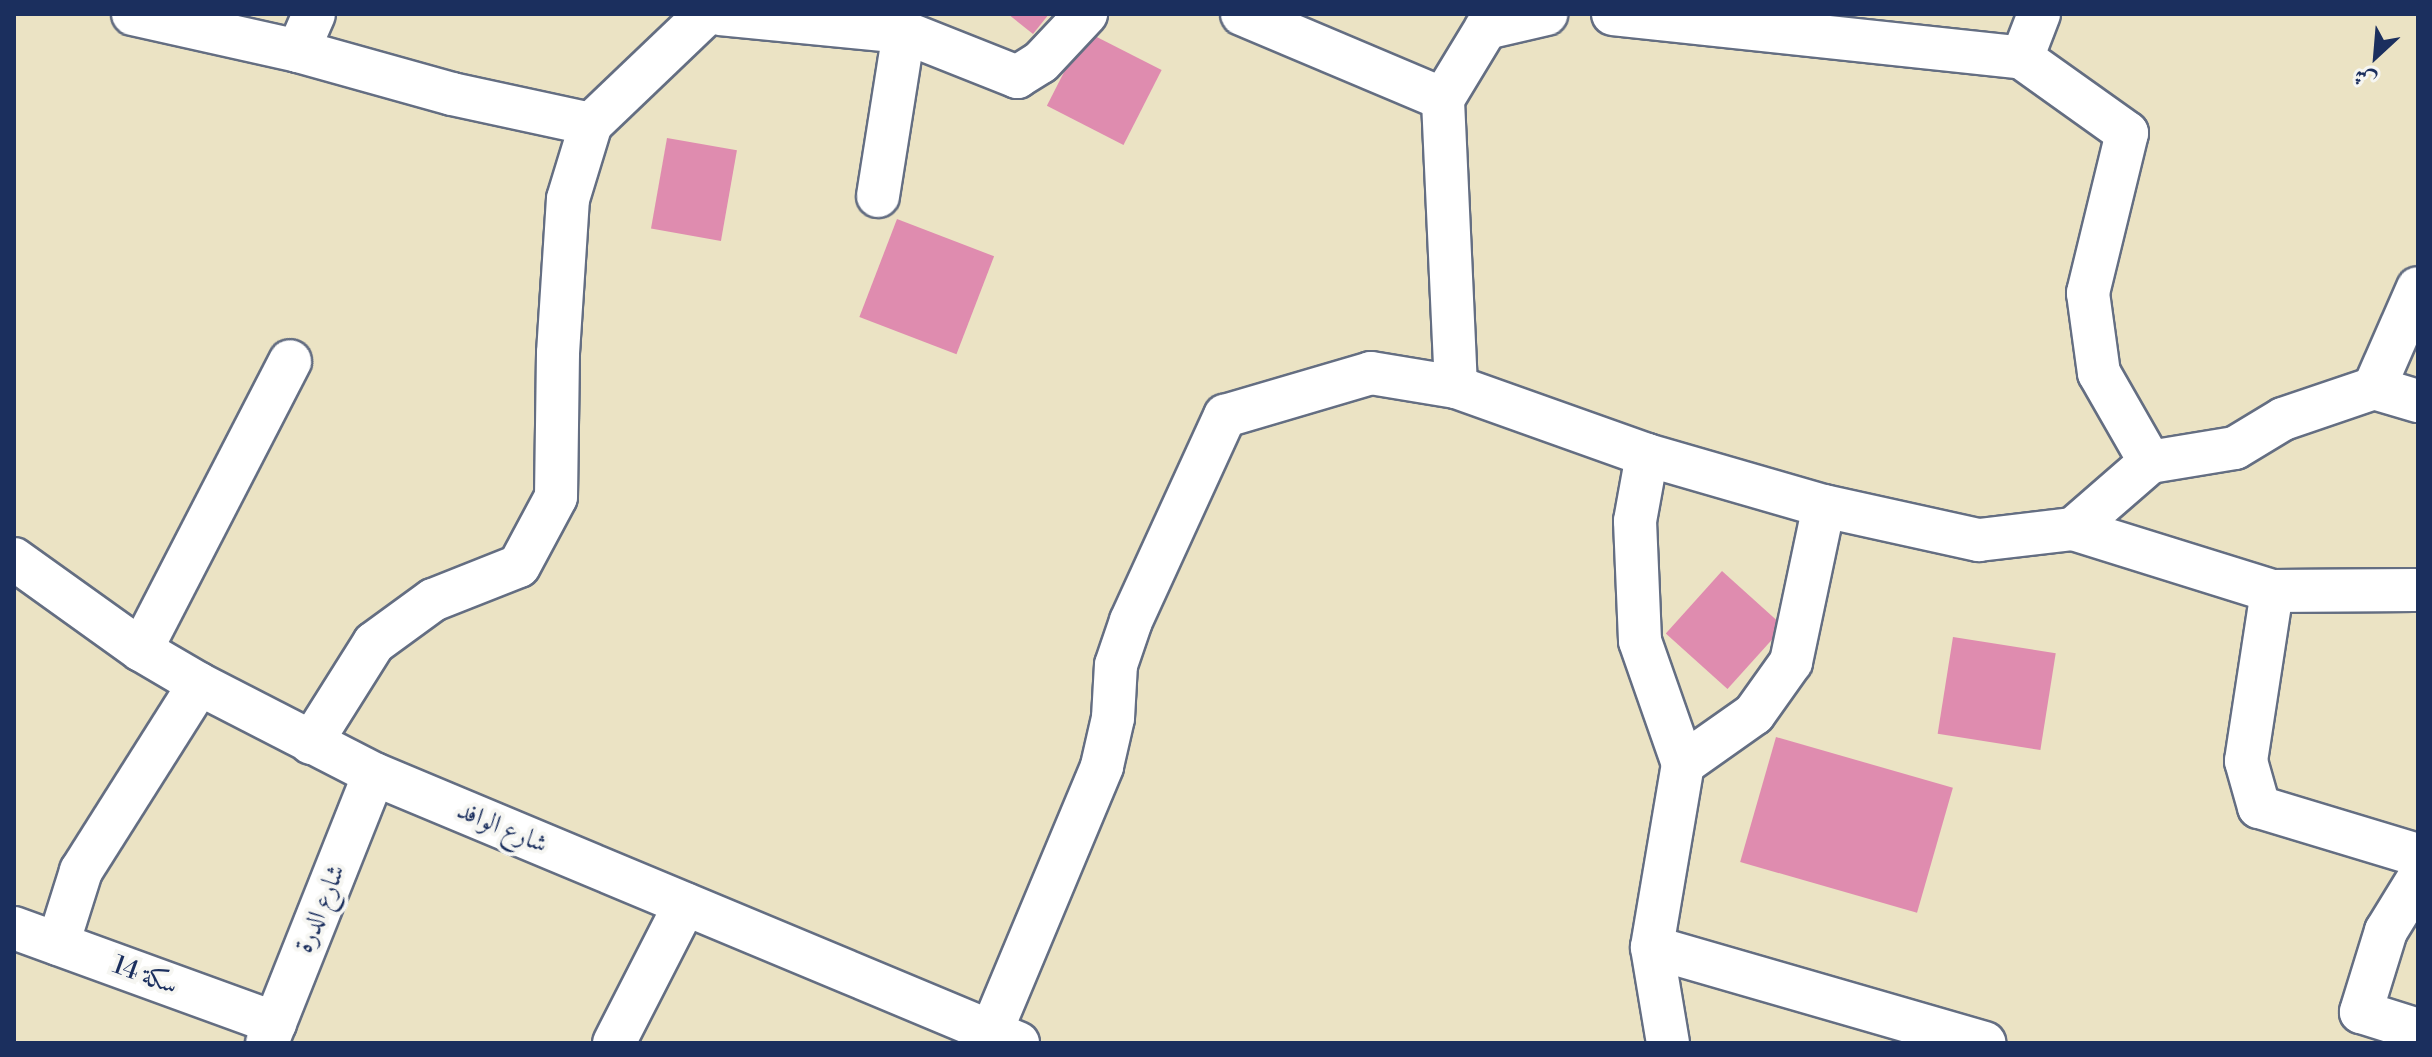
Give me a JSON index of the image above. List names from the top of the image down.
{
  "streets": {
    "street": ["شارع الوافد", "شارع الدرة", "سكة 14"]
  },
  "crossings": [
    ["شارع الوافد", "شارع الدرة"],
    ["شارع الدرة", "سكة 14"]
  ],
  "north": "bottom left"
}
